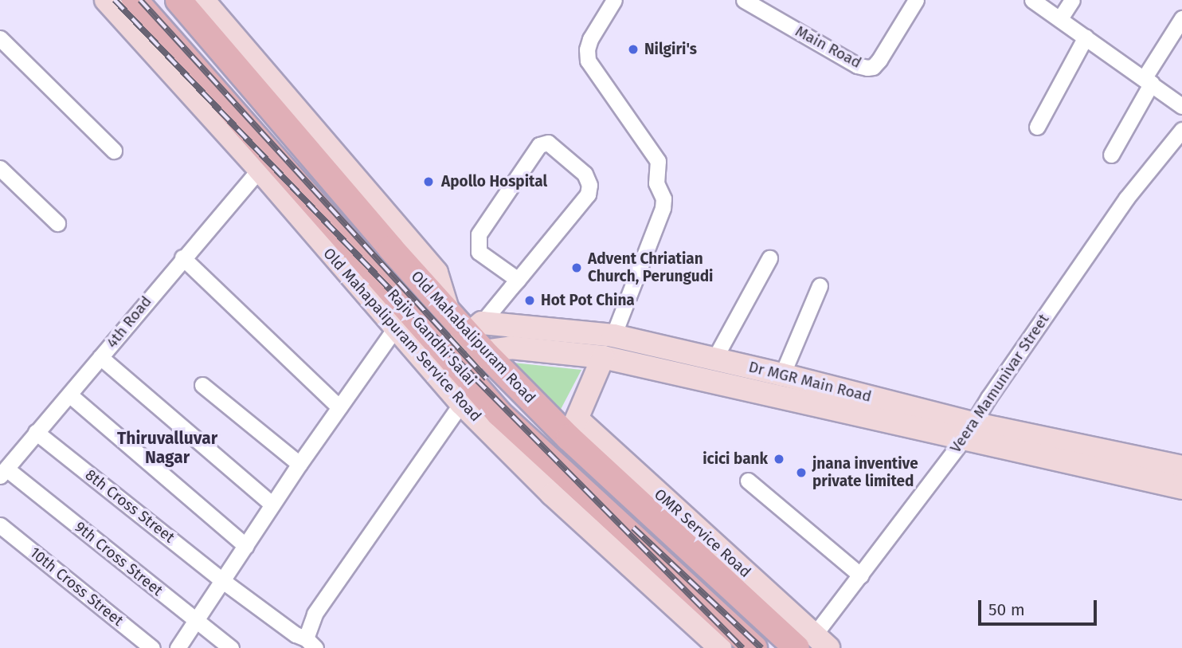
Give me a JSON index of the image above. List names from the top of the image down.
{
  "streets": {
    "main road": [
      "Old Mahapalipuram Service Road",
      "Rajiv Gandhi Salai",
      "Old Mahabalipuram Road",
      "Dr MGR Main Road"
    ],
    "street": [
      "Main Road",
      "4th Road",
      "Veera Mamunivar Street",
      "8th Cross Street",
      "9th Cross Street",
      "10th Cross Street"
    ]
  },
  "crossings": [
    ["4th Road", "Old Mahapalipuram Service Road"],
    ["4th Road", "Rajiv Gandhi Salai"],
    ["4th Road", "8th Cross Street"],
    ["4th Road", "9th Cross Street"],
    ["Old Mahapalipuram Service Road", "Rajiv Gandhi Salai"],
    ["Old Mahabalipuram Road", "Dr MGR Main Road"],
    ["Old Mahabalipuram Road", "Veera Mamunivar Street"],
    ["Dr MGR Main Road", "Veera Mamunivar Street"]
  ],
  "districts": ["Thiruvalluvar Nagar"],
  "places": [
    "Nilgiri's",
    "Apollo Hospital",
    "Advent Chriatian Church, Perungudi",
    "Hot Pot China",
    "icici bank",
    "jnana inventive private limited"
  ],
  "scale_bar": "50 m"
}
